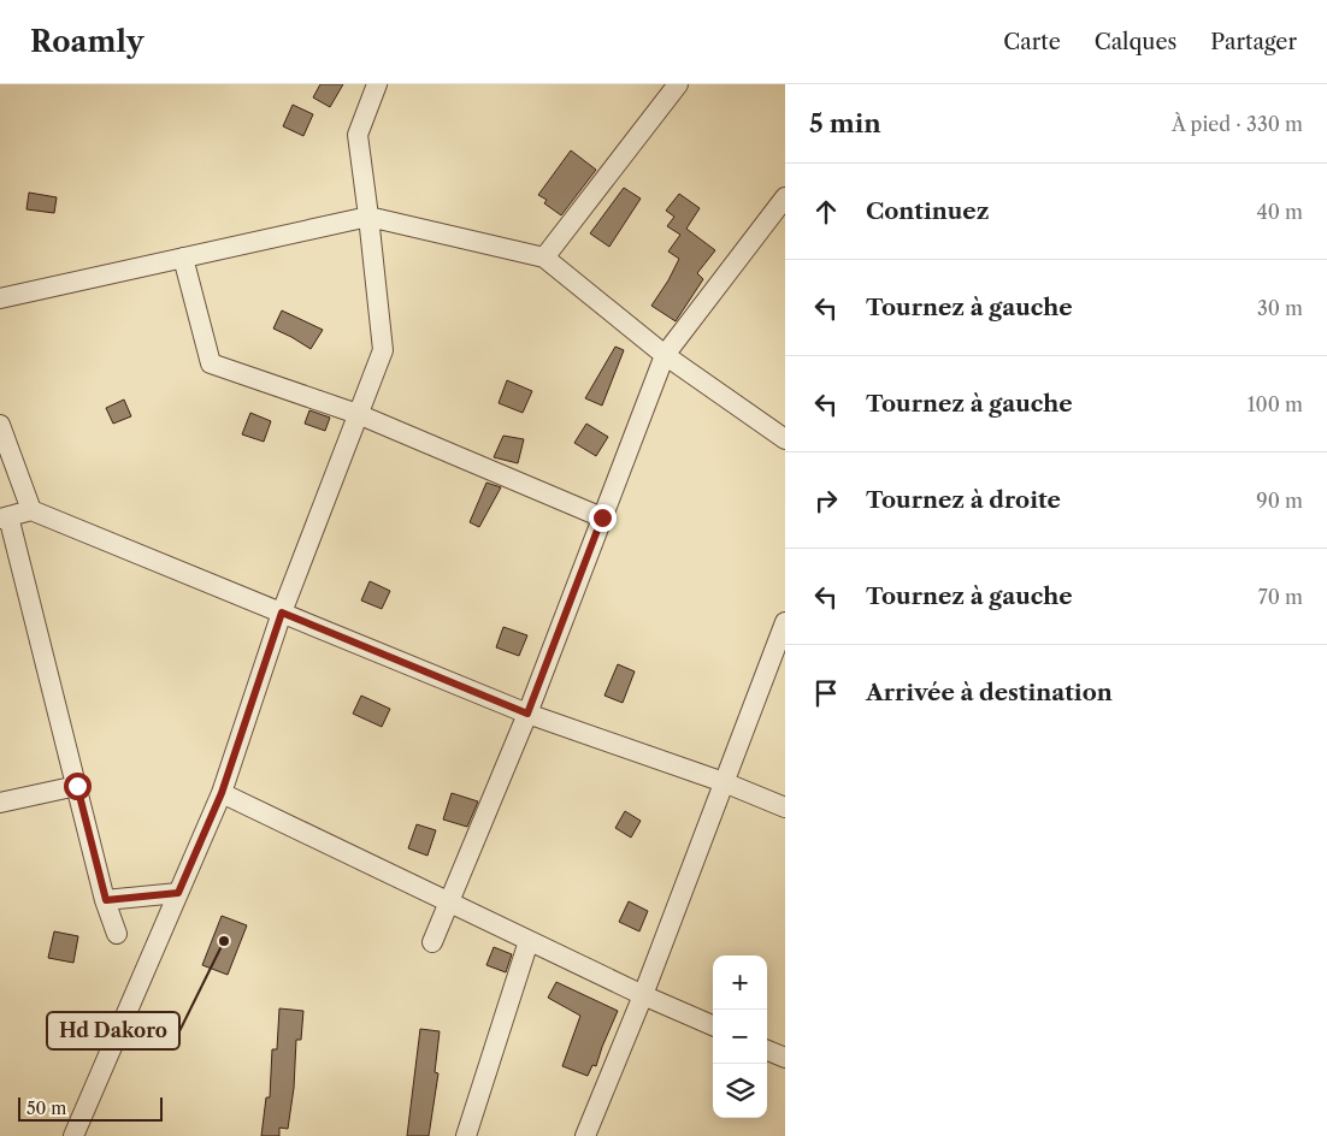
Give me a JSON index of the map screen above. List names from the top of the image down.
{
  "places": ["Hd Dakoro"],
  "scale_bar": "50 m",
  "page": {
    "header": "Roamly",
    "nav": ["Carte", "Calques", "Partager"],
    "heading": ["5 min", "À pied · 330 m"],
    "list": [
      ["Continuez", "40 m"],
      ["Tournez à gauche", "30 m"],
      ["Tournez à gauche", "100 m"],
      ["Tournez à droite", "90 m"],
      ["Tournez à gauche", "70 m"],
      "Arrivée à destination"
    ],
    "map_buttons": ["+", "−"],
    "scale": "50 m"
  }
}
